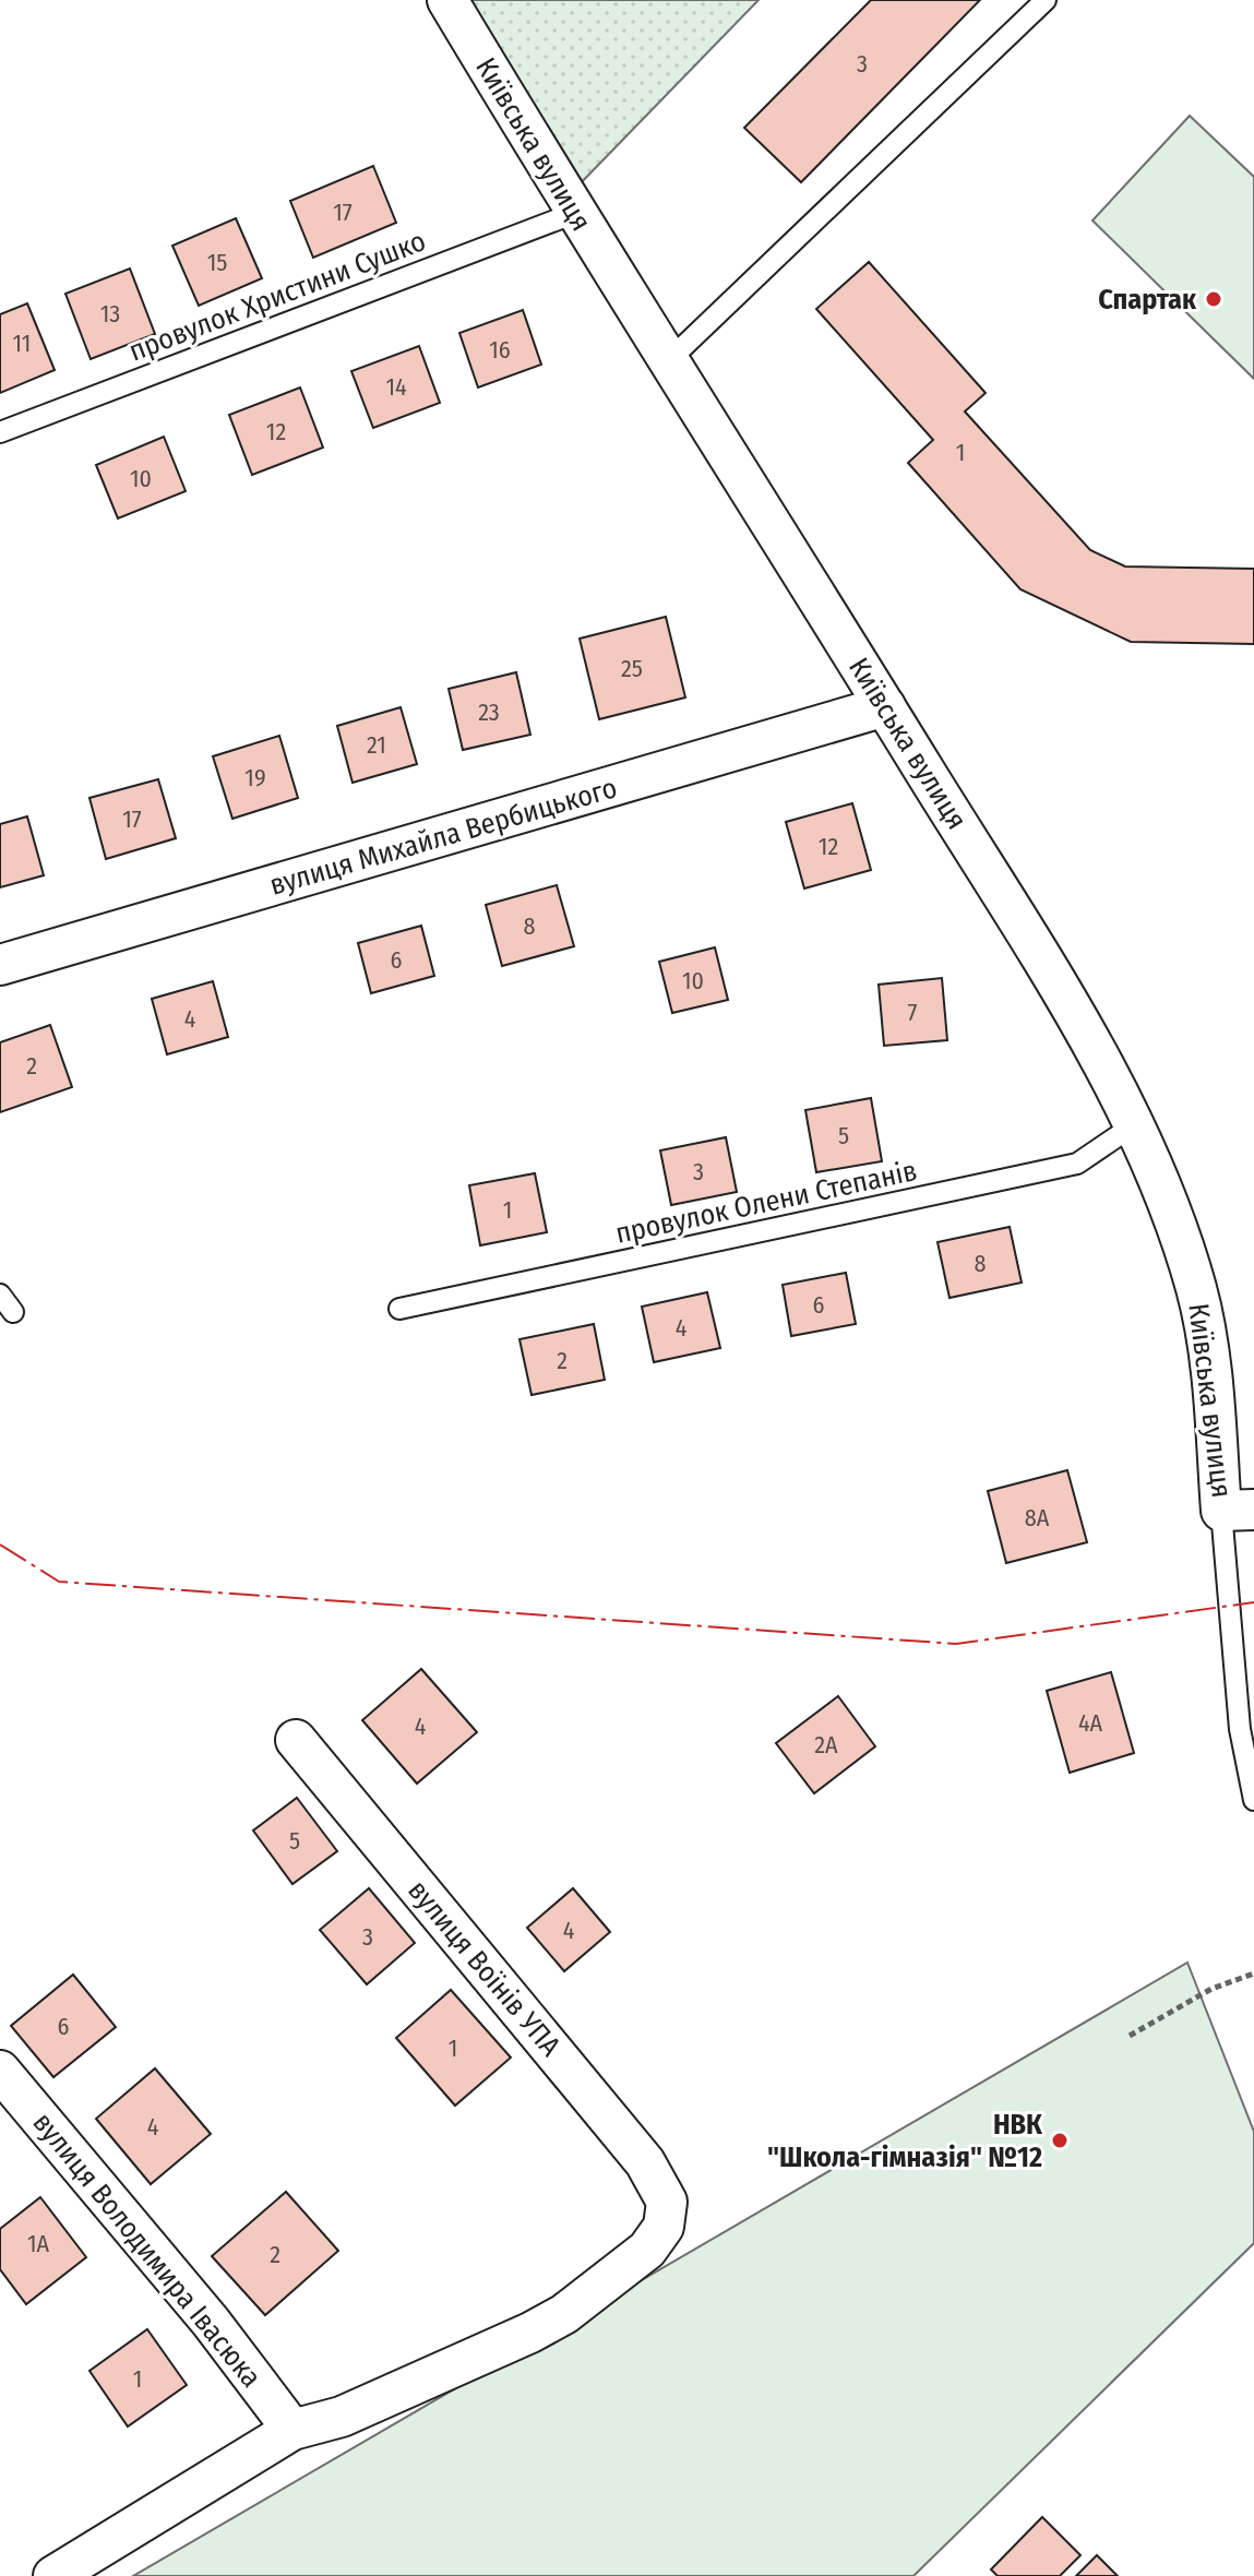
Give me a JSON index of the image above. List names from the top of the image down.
{
  "streets": {
    "street": [
      "Київська вулиця",
      "вулиця Михайла Вербицького",
      "вулиця Воїнів УПА",
      "вулиця Володимира Івасюка"
    ],
    "lane": ["провулок Христини Сушко", "провулок Олени Степанів"]
  },
  "crossings": [
    ["Київська вулиця", "провулок Христини Сушко"],
    ["Київська вулиця", "вулиця Михайла Вербицького"],
    ["Київська вулиця", "провулок Олени Степанів"],
    ["вулиця Воїнів УПА", "вулиця Володимира Івасюка"]
  ],
  "places": ["Спартак", "НВК \"Школа-гімназія\" №12"],
  "house_numbers": [
    "3",
    "17",
    "15",
    "13",
    "11",
    "16",
    "14",
    "12",
    "1",
    "10",
    "25",
    "23",
    "21",
    "19",
    "17",
    "12",
    "8",
    "6",
    "10",
    "7",
    "4",
    "2",
    "5",
    "3",
    "1",
    "8",
    "6",
    "4",
    "2",
    "8А",
    "4А",
    "4",
    "2А",
    "5",
    "4",
    "3",
    "6",
    "1",
    "4",
    "1А",
    "2",
    "1"
  ]
}
